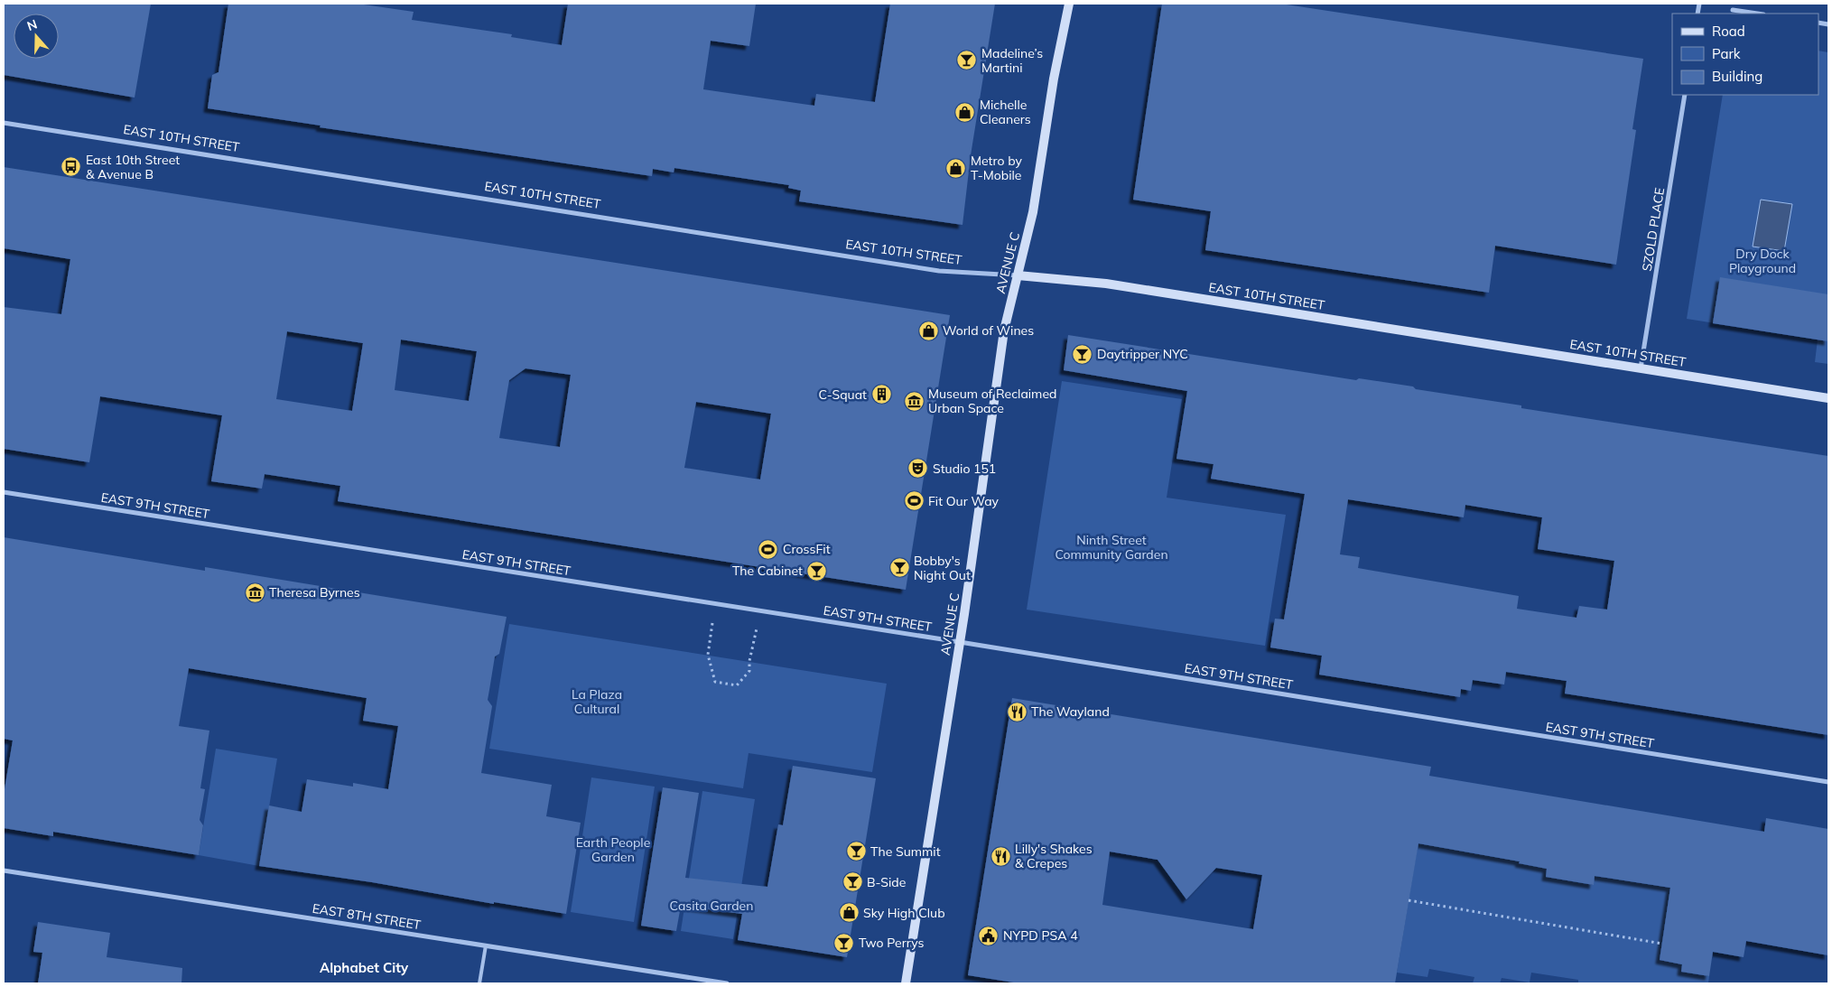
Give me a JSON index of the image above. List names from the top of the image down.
{
  "streets": {
    "main road": ["EAST 10TH STREET", "AVENUE C"],
    "street": ["SZOLD PLACE", "EAST 9TH STREET", "EAST 8TH STREET"]
  },
  "crossings": [
    ["EAST 10TH STREET", "SZOLD PLACE"],
    ["EAST 10TH STREET", "AVENUE C"],
    ["AVENUE C", "EAST 9TH STREET"]
  ],
  "districts": ["Alphabet City"],
  "parks": [
    "Dry Dock Playground",
    "Ninth Street Community Garden",
    "La Plaza Cultural",
    "Earth People Garden",
    "Casita Garden"
  ],
  "places": {
    "bar": [
      "Madeline’s Martini",
      "Daytripper NYC",
      "Bobby's Night Out",
      "The Cabinet",
      "The Summit",
      "B-Side",
      "Two Perrys"
    ],
    "shop": [
      "Michelle Cleaners",
      "Metro by T-Mobile",
      "World of Wines",
      "Sky High Club"
    ],
    "bus stop": ["East 10th Street & Avenue B"],
    "building": ["C-Squat"],
    "museum": ["Museum of Reclaimed Urban Space", "Theresa Byrnes"],
    "theatre": ["Studio 151"],
    "sports": ["Fit Our Way", "CrossFit"],
    "restaurant": ["The Wayland", "Lilly's Shakes & Crepes"],
    "public building": ["NYPD PSA 4"]
  },
  "legend": ["Road", "Park", "Building"],
  "north": "top"
}
